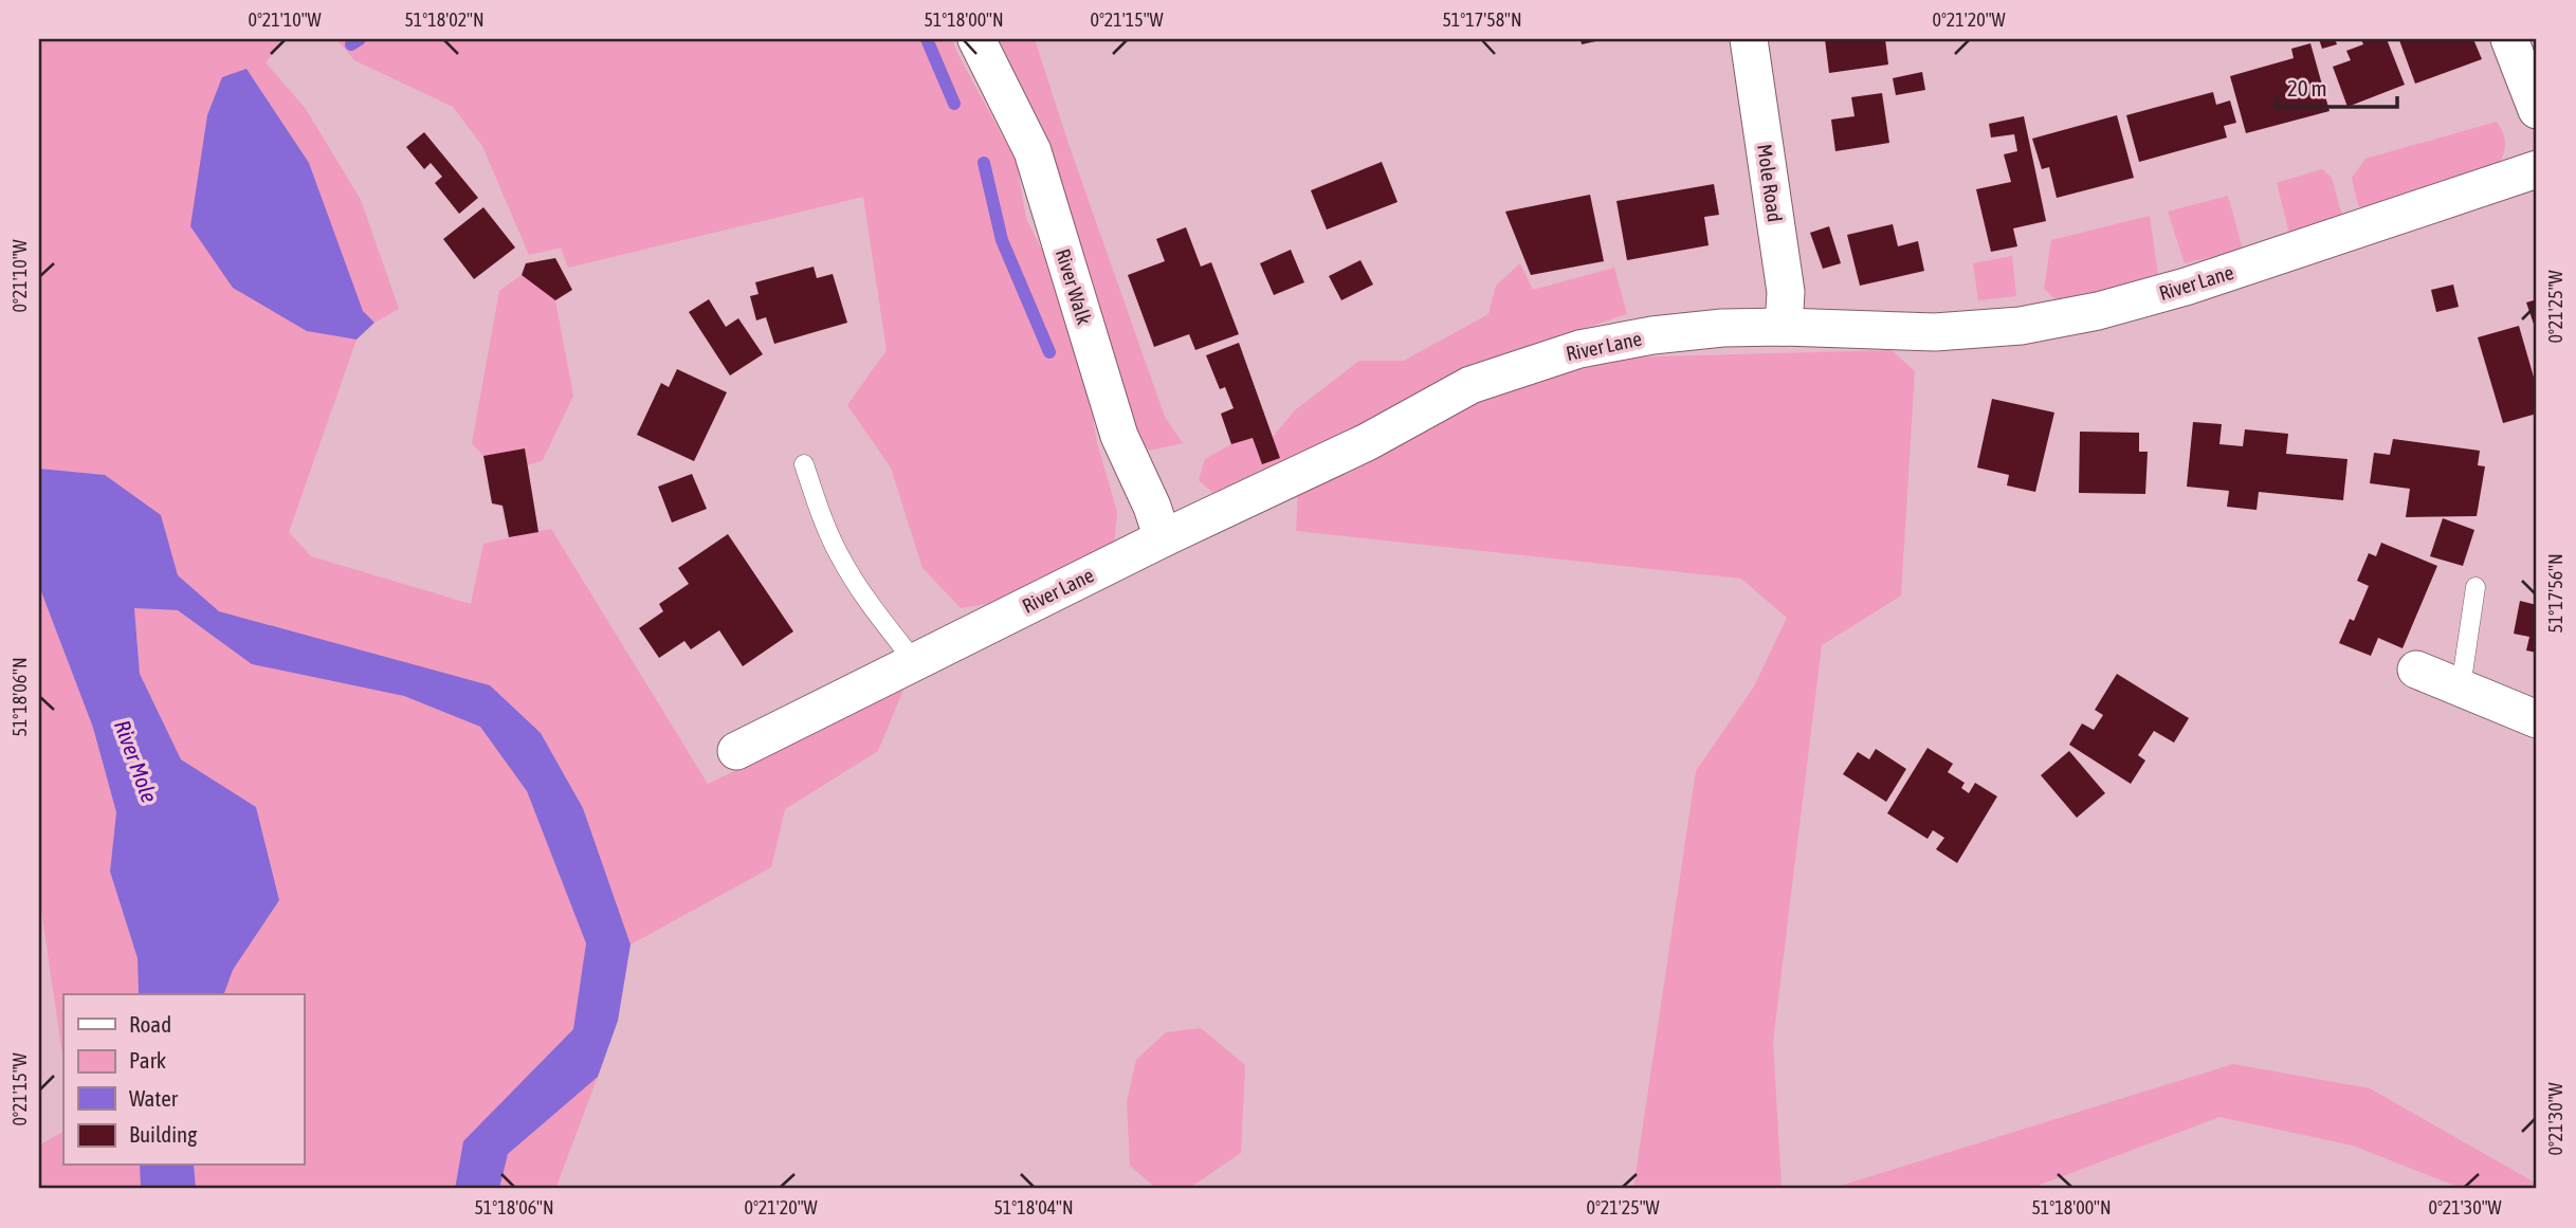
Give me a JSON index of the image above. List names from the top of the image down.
{
  "streets": {
    "street": ["Mole Road", "River Lane", "River Walk"]
  },
  "crossings": [
    ["Mole Road", "River Lane"],
    ["River Lane", "River Walk"]
  ],
  "water": ["River Mole"],
  "legend": [
    "Road",
    "Park",
    "Water",
    "Building"
  ],
  "scale_bar": "20 m",
  "coordinates": [
    "0°21'10\"W",
    "51°18'02\"N",
    "51°18'00\"N",
    "0°21'15\"W",
    "51°17'58\"N",
    "0°21'20\"W",
    "0°21'25\"W",
    "51°17'56\"N",
    "51°18'06\"N",
    "0°21'30\"W",
    "51°18'04\"N"
  ]
}
